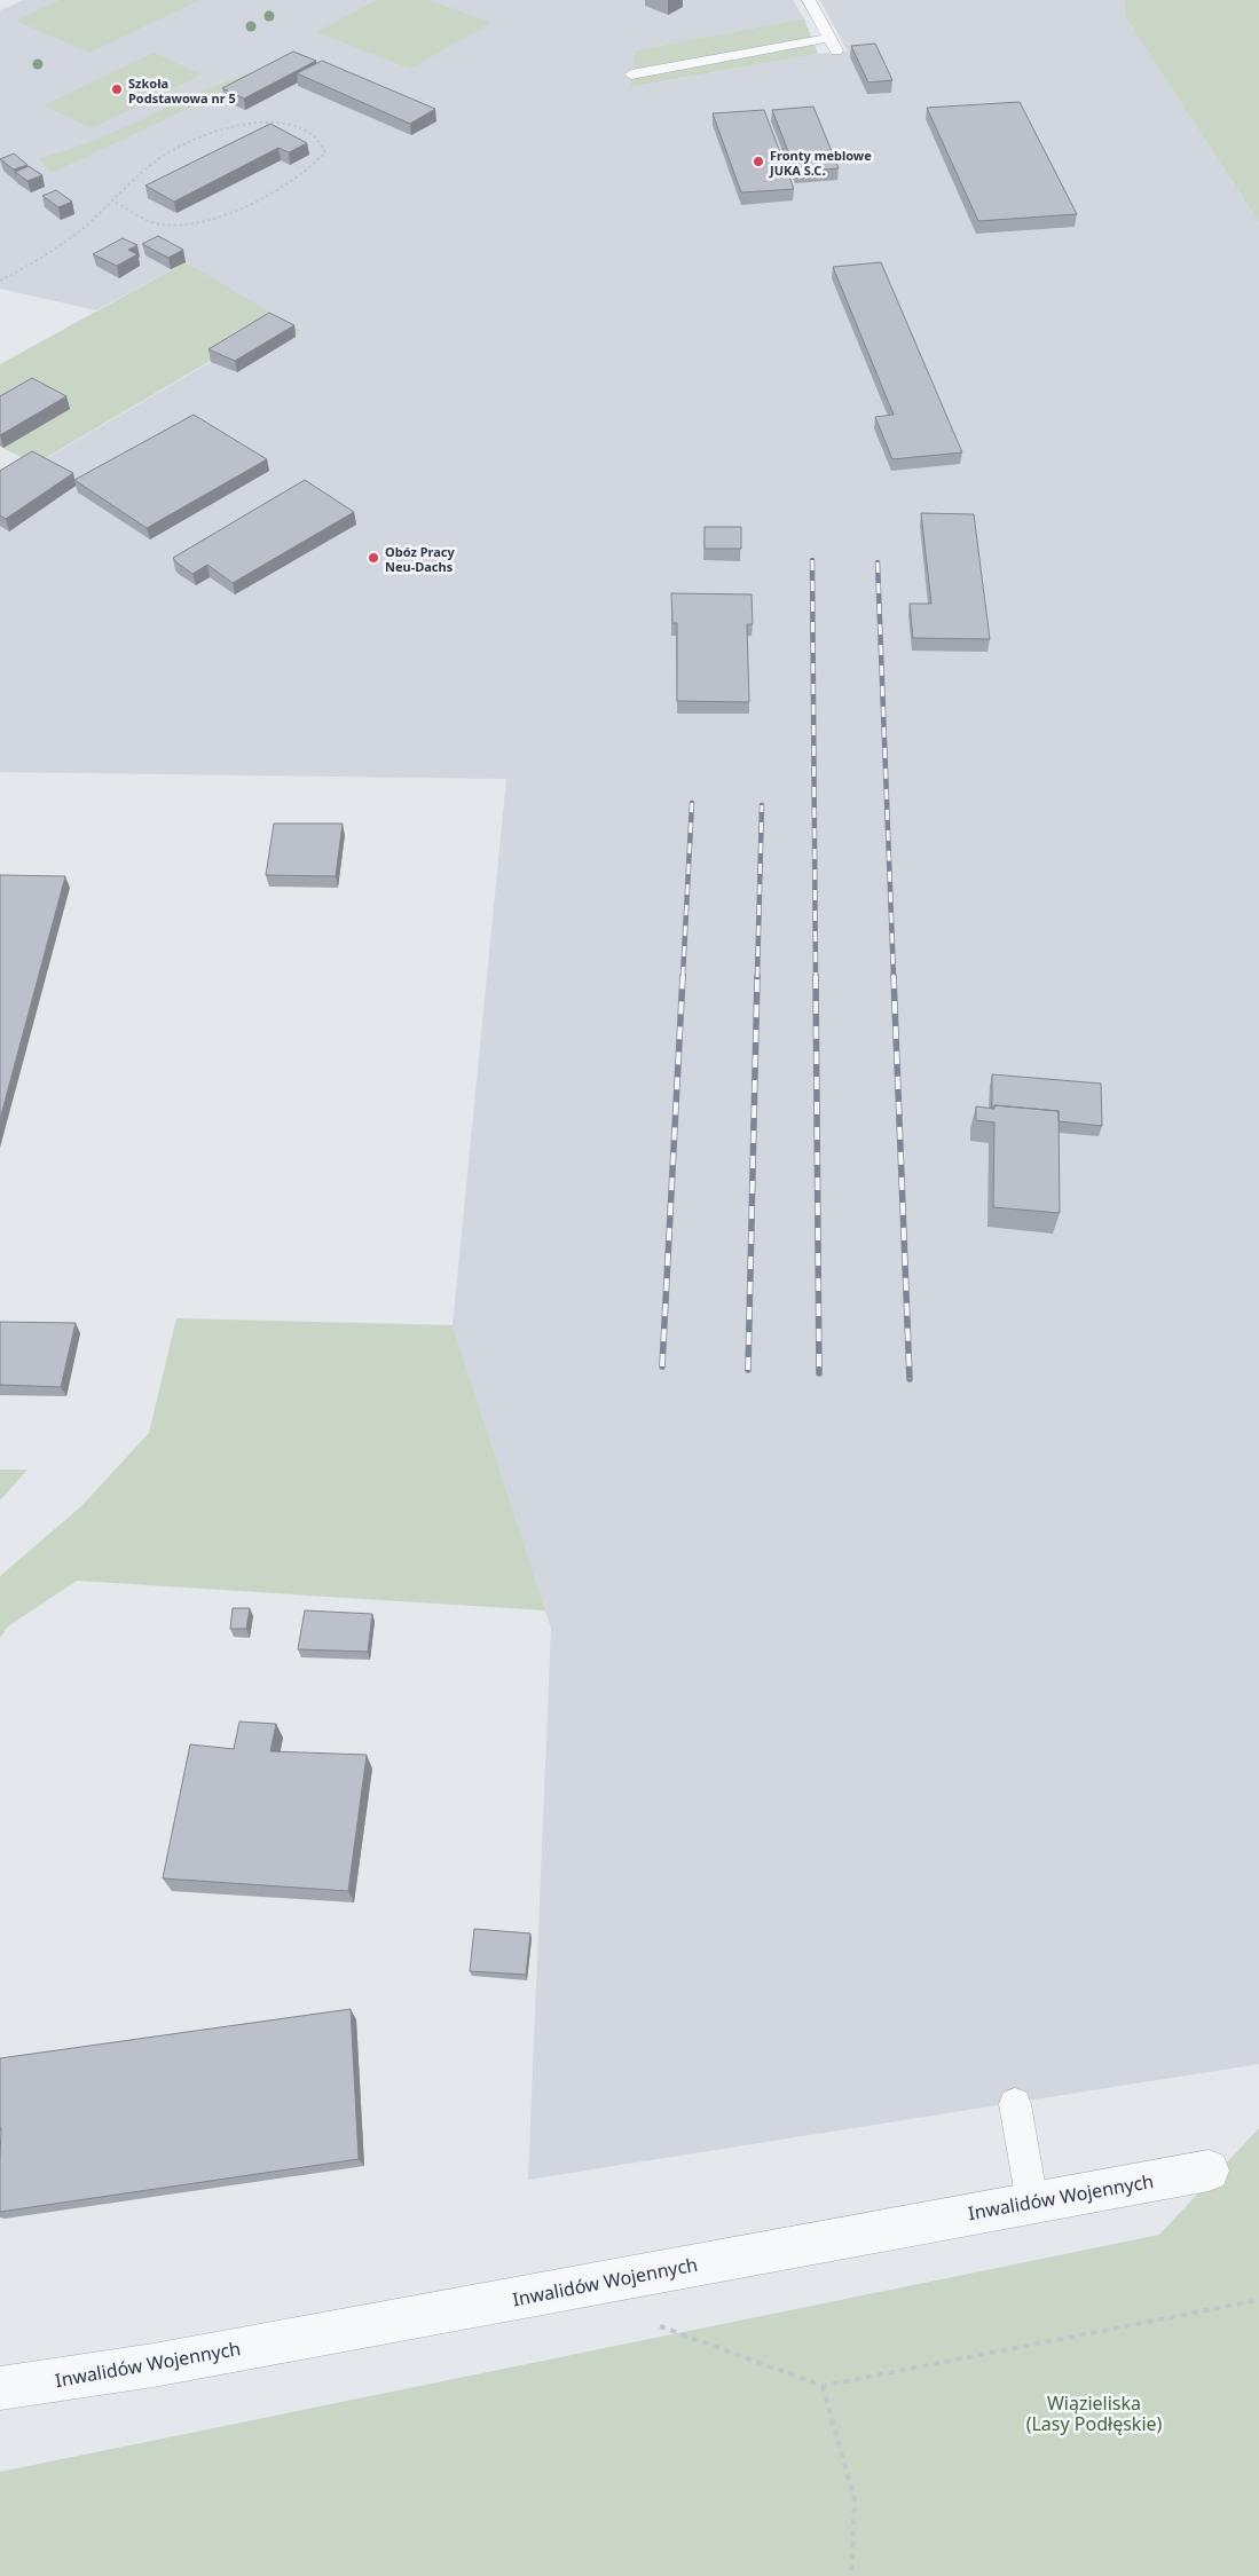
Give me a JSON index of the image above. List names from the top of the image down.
{
  "streets": {
    "street": ["Inwalidów Wojennych"]
  },
  "parks": ["Wiązieliska (Lasy Podłęskie)"],
  "places": ["Szkoła Podstawowa nr 5", "Fronty meblowe JUKA S.C.", "Obóz Pracy Neu-Dachs"]
}
